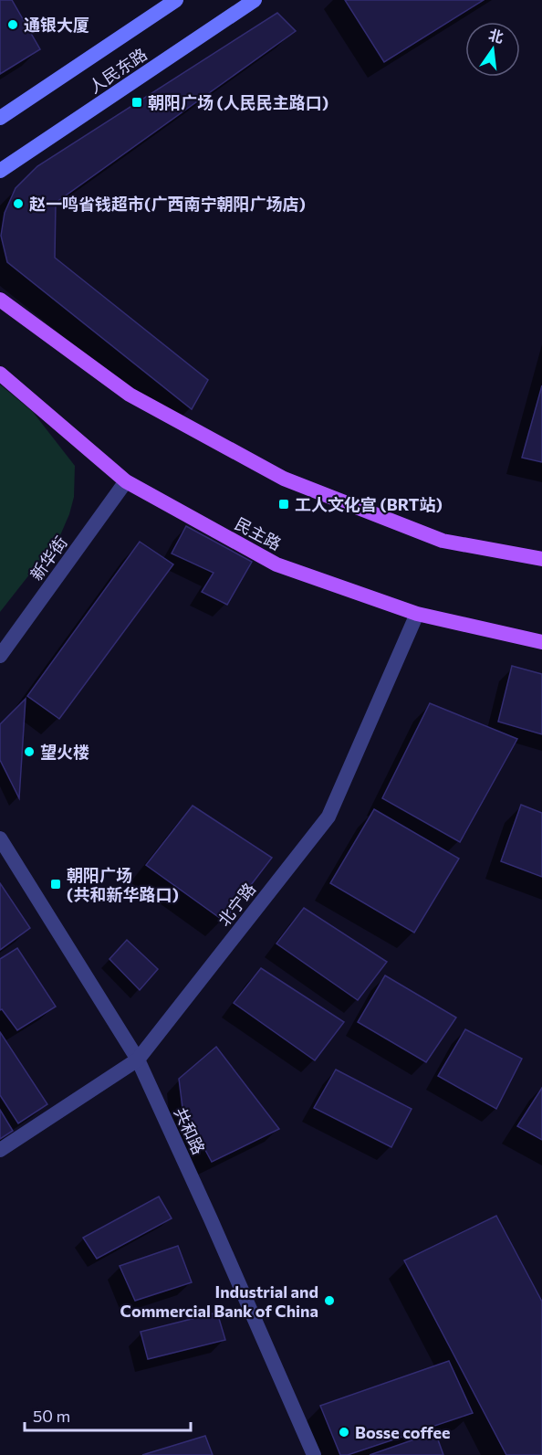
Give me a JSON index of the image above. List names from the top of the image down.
{
  "streets": {
    "main road": ["人民东路", "民主路"],
    "street": ["新华街", "北宁路", "共和路"]
  },
  "crossings": [
    ["民主路", "新华街"],
    ["民主路", "北宁路"],
    ["北宁路", "共和路"]
  ],
  "places": {
    "other": [
      "通银大厦",
      "赵一鸣省钱超市(广西南宁朝阳广场店)",
      "望火楼",
      "Industrial and Commercial Bank of China",
      "Bosse coffee"
    ],
    "transit": ["朝阳广场 (人民民主路口)", "工人文化宫 (BRT站)", "朝阳广场 (共和新华路口)"]
  },
  "scale_bar": "50 m",
  "north": "top"
}
